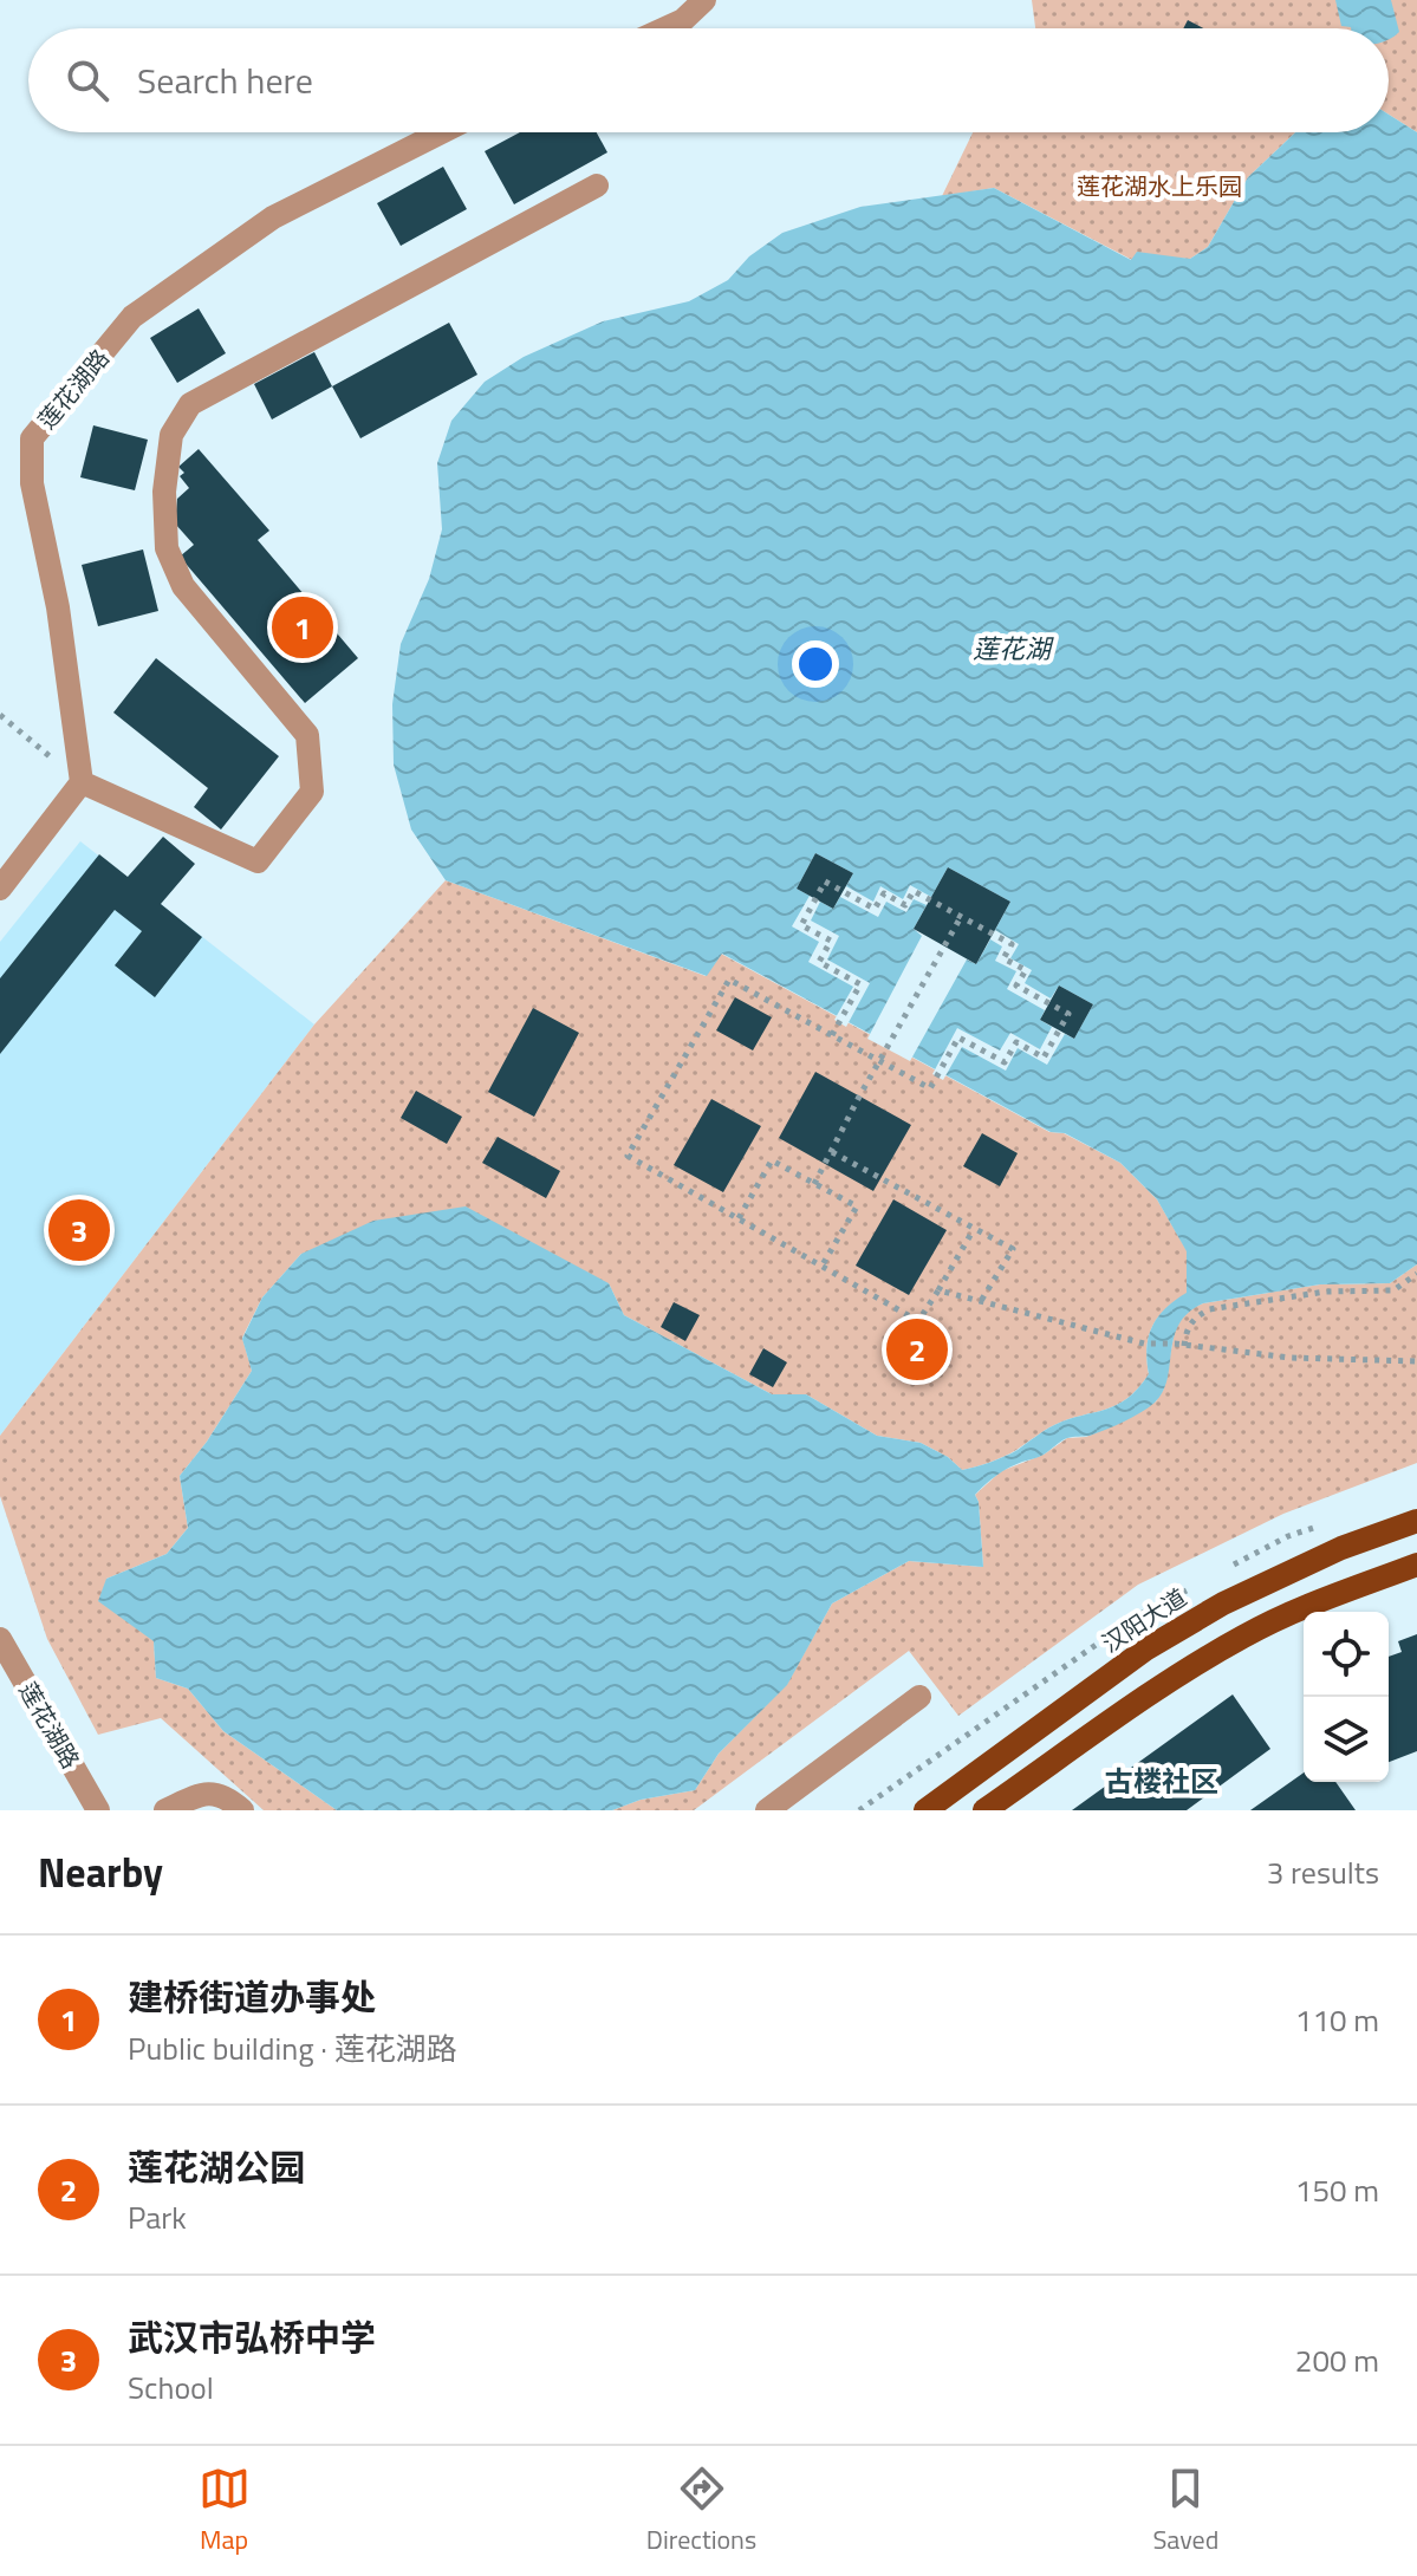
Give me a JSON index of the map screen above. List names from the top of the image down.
{
  "streets": {
    "main road": ["汉阳大道"],
    "street": ["莲花湖路"]
  },
  "districts": ["古楼社区"],
  "water": ["莲花湖"],
  "parks": ["莲花湖水上乐园"],
  "page": {
    "search": "Search here",
    "pins": ["1", "3", "2"],
    "heading": ["Nearby", "3 results"],
    "list": [
      {
        "mark": "1",
        "name": "建桥街道办事处",
        "note": "Public building · 莲花湖路",
        "value": "110 m"
      },
      {
        "mark": "2",
        "name": "莲花湖公园",
        "note": "Park",
        "value": "150 m"
      },
      {
        "mark": "3",
        "name": "武汉市弘桥中学",
        "note": "School",
        "value": "200 m"
      }
    ],
    "nav": ["Map", "Directions", "Saved"]
  }
}
